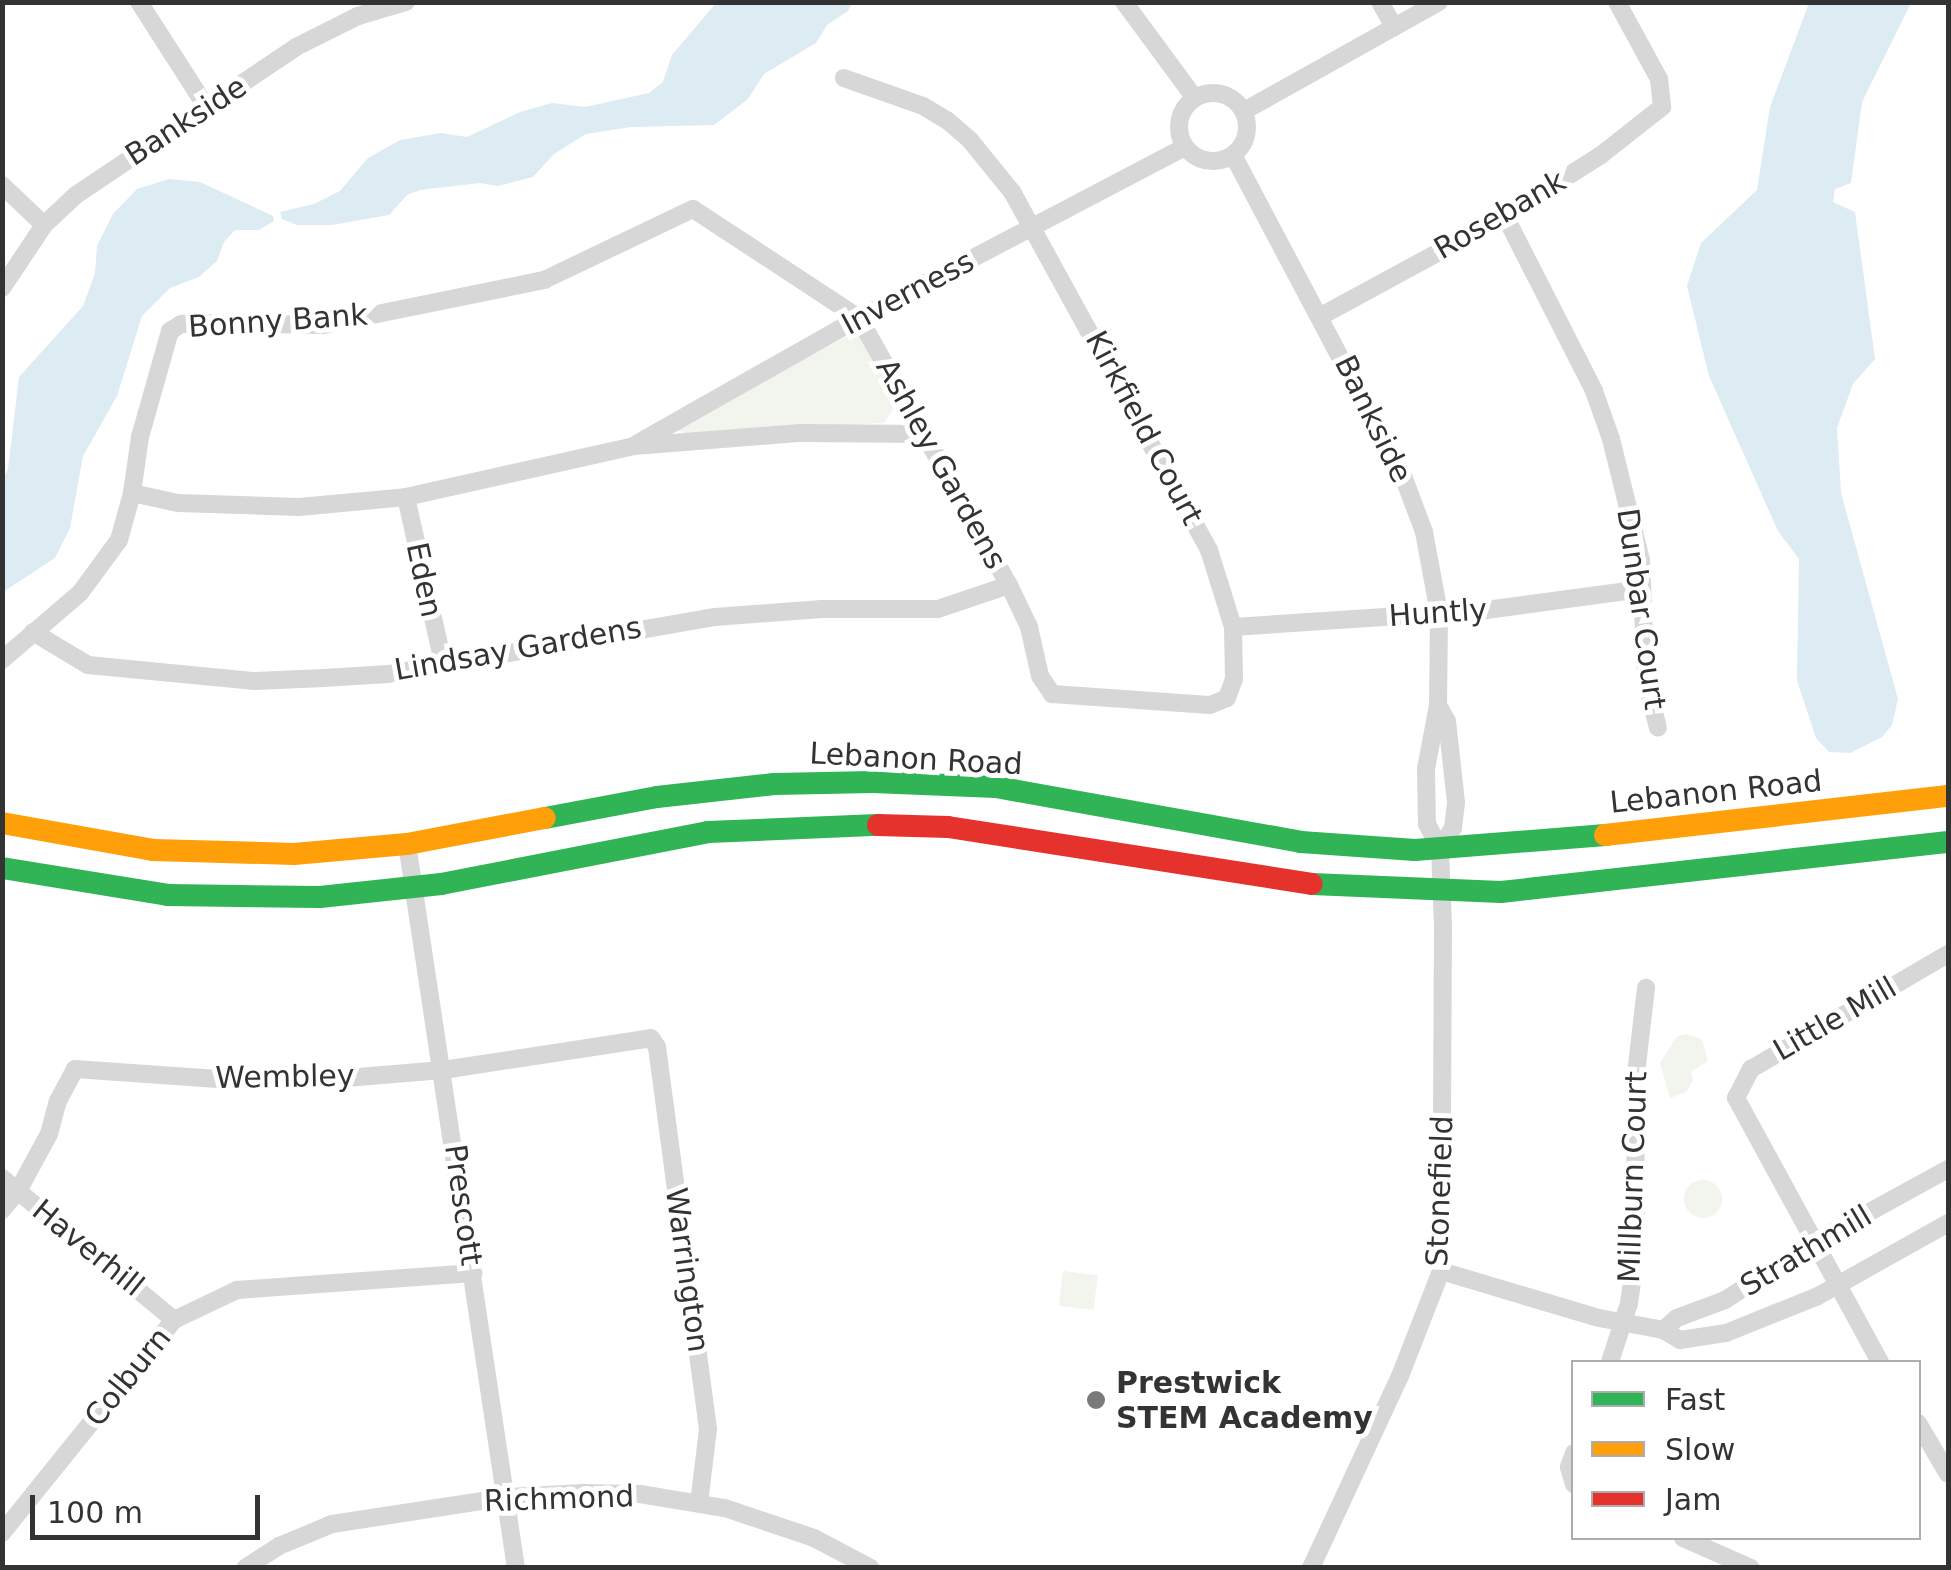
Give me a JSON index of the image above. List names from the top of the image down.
{
  "streets": {
    "main road": ["Lebanon Road"],
    "street": [
      "Bankside",
      "Rosebank",
      "Inverness",
      "Bonny Bank",
      "Kirkfield Court",
      "Ashley Gardens",
      "Eden",
      "Dunbar Court",
      "Huntly",
      "Lindsay Gardens",
      "Little Mill",
      "Wembley",
      "Millburn Court",
      "Stonefield",
      "Prescott",
      "Haverhill",
      "Strathmill",
      "Warrington",
      "Colburn",
      "Richmond"
    ]
  },
  "crossings": [
    ["Bankside", "Rosebank"],
    ["Bankside", "Inverness"],
    ["Bankside", "Huntly"],
    ["Bankside", "Lebanon Road"],
    ["Bankside", "Stonefield"],
    ["Rosebank", "Dunbar Court"],
    ["Inverness", "Bonny Bank"],
    ["Inverness", "Kirkfield Court"],
    ["Inverness", "Ashley Gardens"],
    ["Inverness", "Eden"],
    ["Bonny Bank", "Ashley Gardens"],
    ["Bonny Bank", "Lindsay Gardens"],
    ["Kirkfield Court", "Ashley Gardens"],
    ["Kirkfield Court", "Huntly"],
    ["Ashley Gardens", "Lindsay Gardens"],
    ["Eden", "Lindsay Gardens"],
    ["Dunbar Court", "Huntly"],
    ["Lebanon Road", "Stonefield"],
    ["Lebanon Road", "Prescott"],
    ["Little Mill", "Strathmill"],
    ["Wembley", "Prescott"],
    ["Wembley", "Haverhill"],
    ["Wembley", "Warrington"],
    ["Millburn Court", "Strathmill"],
    ["Stonefield", "Strathmill"],
    ["Prescott", "Colburn"],
    ["Prescott", "Richmond"],
    ["Haverhill", "Colburn"],
    ["Warrington", "Richmond"]
  ],
  "places": ["Prestwick STEM Academy"],
  "legend": ["Fast", "Slow", "Jam"],
  "scale_bar": "100 m"
}
